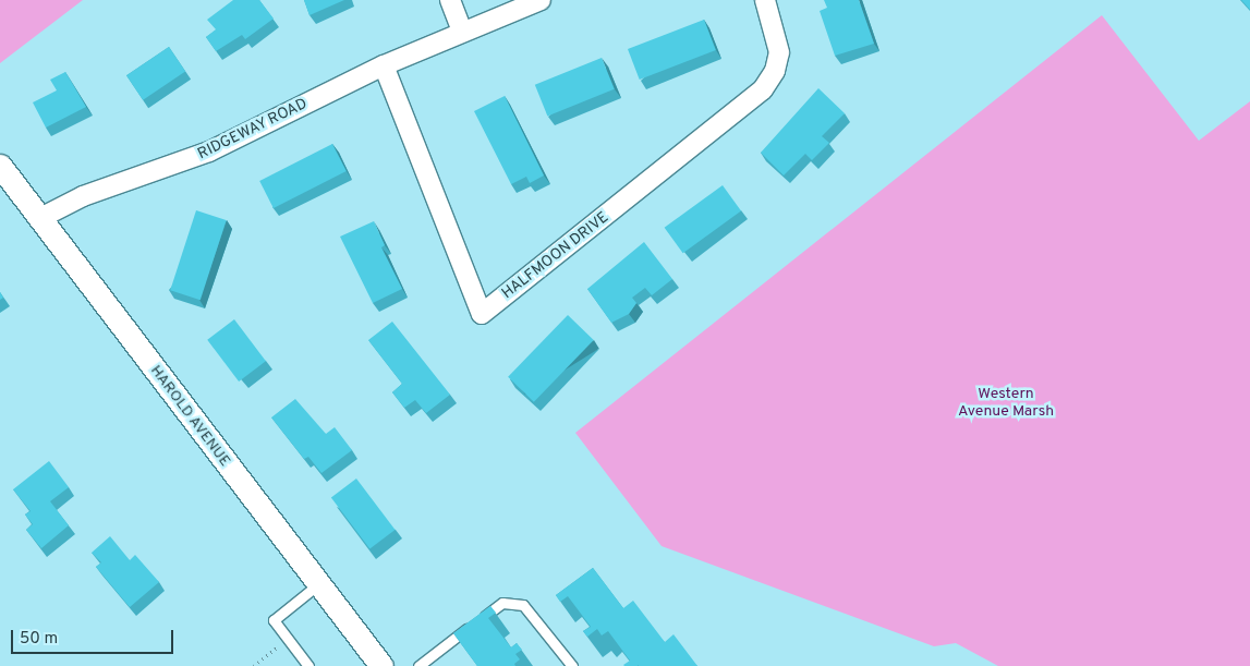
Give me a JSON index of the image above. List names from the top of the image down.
{
  "streets": {
    "street": ["RIDGEWAY ROAD", "HALFMOON DRIVE", "HAROLD AVENUE"]
  },
  "crossings": [
    ["RIDGEWAY ROAD", "HALFMOON DRIVE"],
    ["RIDGEWAY ROAD", "HAROLD AVENUE"]
  ],
  "parks": ["Western Avenue Marsh"],
  "scale_bar": "50 m"
}
